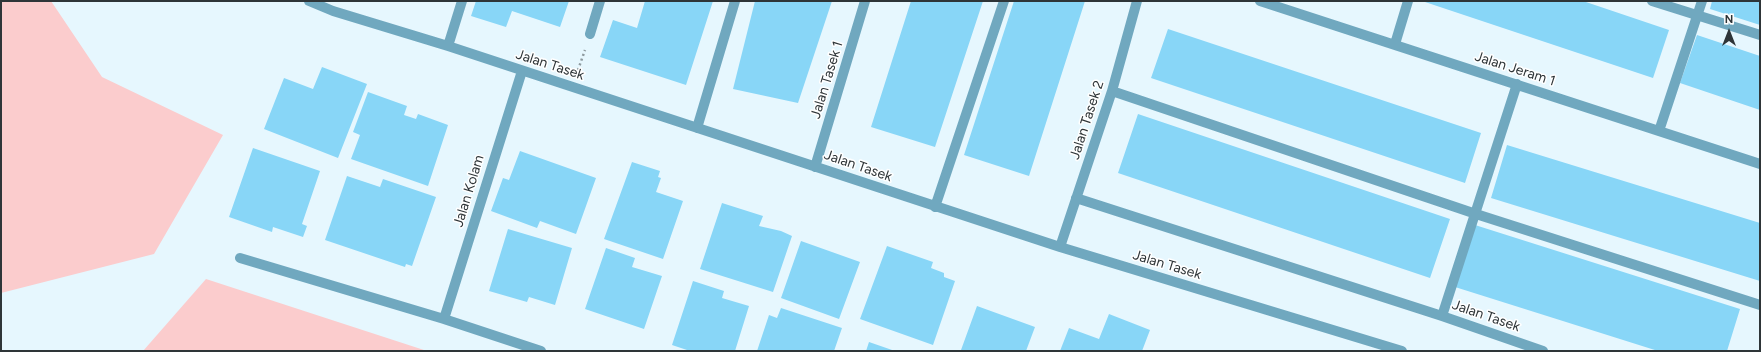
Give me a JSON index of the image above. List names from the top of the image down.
{
  "streets": {
    "street": [
      "Jalan Tasek",
      "Jalan Jeram 1",
      "Jalan Tasek 1",
      "Jalan Tasek 2",
      "Jalan Kolam"
    ]
  },
  "crossings": [
    ["Jalan Tasek", "Jalan Tasek 1"],
    ["Jalan Tasek", "Jalan Tasek 2"],
    ["Jalan Tasek", "Jalan Kolam"]
  ],
  "north": "top"
}
